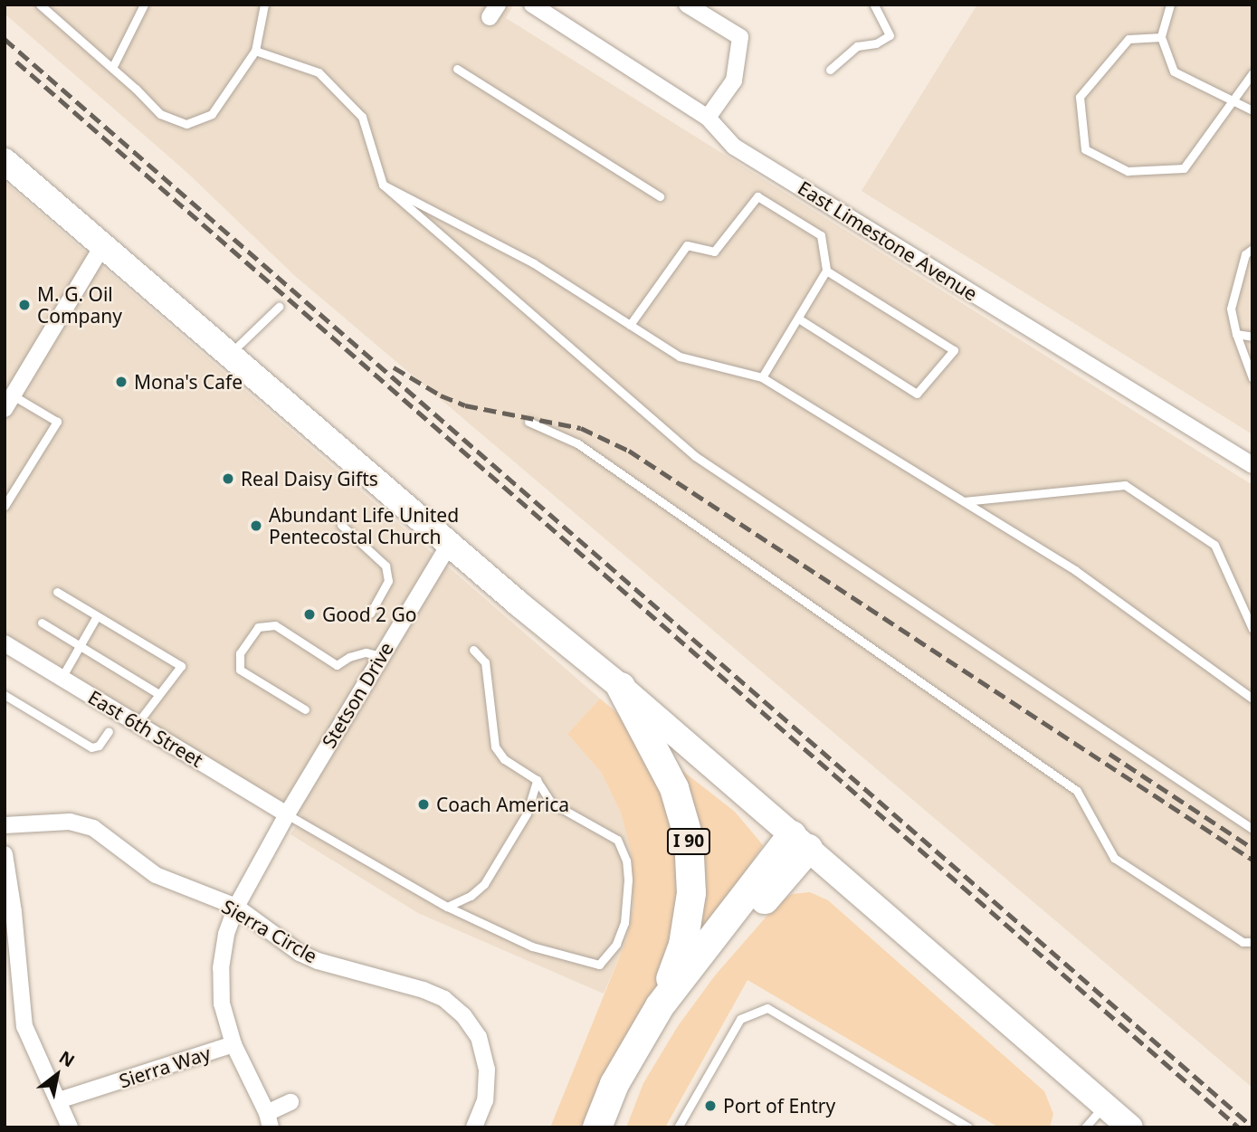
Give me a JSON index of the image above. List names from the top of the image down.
{
  "streets": {
    "highway": ["I 90"],
    "street": [
      "East Limestone Avenue",
      "Stetson Drive",
      "East 6th Street",
      "Sierra Circle",
      "Sierra Way"
    ]
  },
  "crossings": [
    ["Stetson Drive", "East 6th Street"],
    ["Stetson Drive", "Sierra Circle"],
    ["Stetson Drive", "Sierra Way"]
  ],
  "places": [
    "M. G. Oil Company",
    "Mona's Cafe",
    "Real Daisy Gifts",
    "Abundant Life United Pentecostal Church",
    "Good 2 Go",
    "Coach America",
    "Port of Entry"
  ],
  "north": "top right"
}
